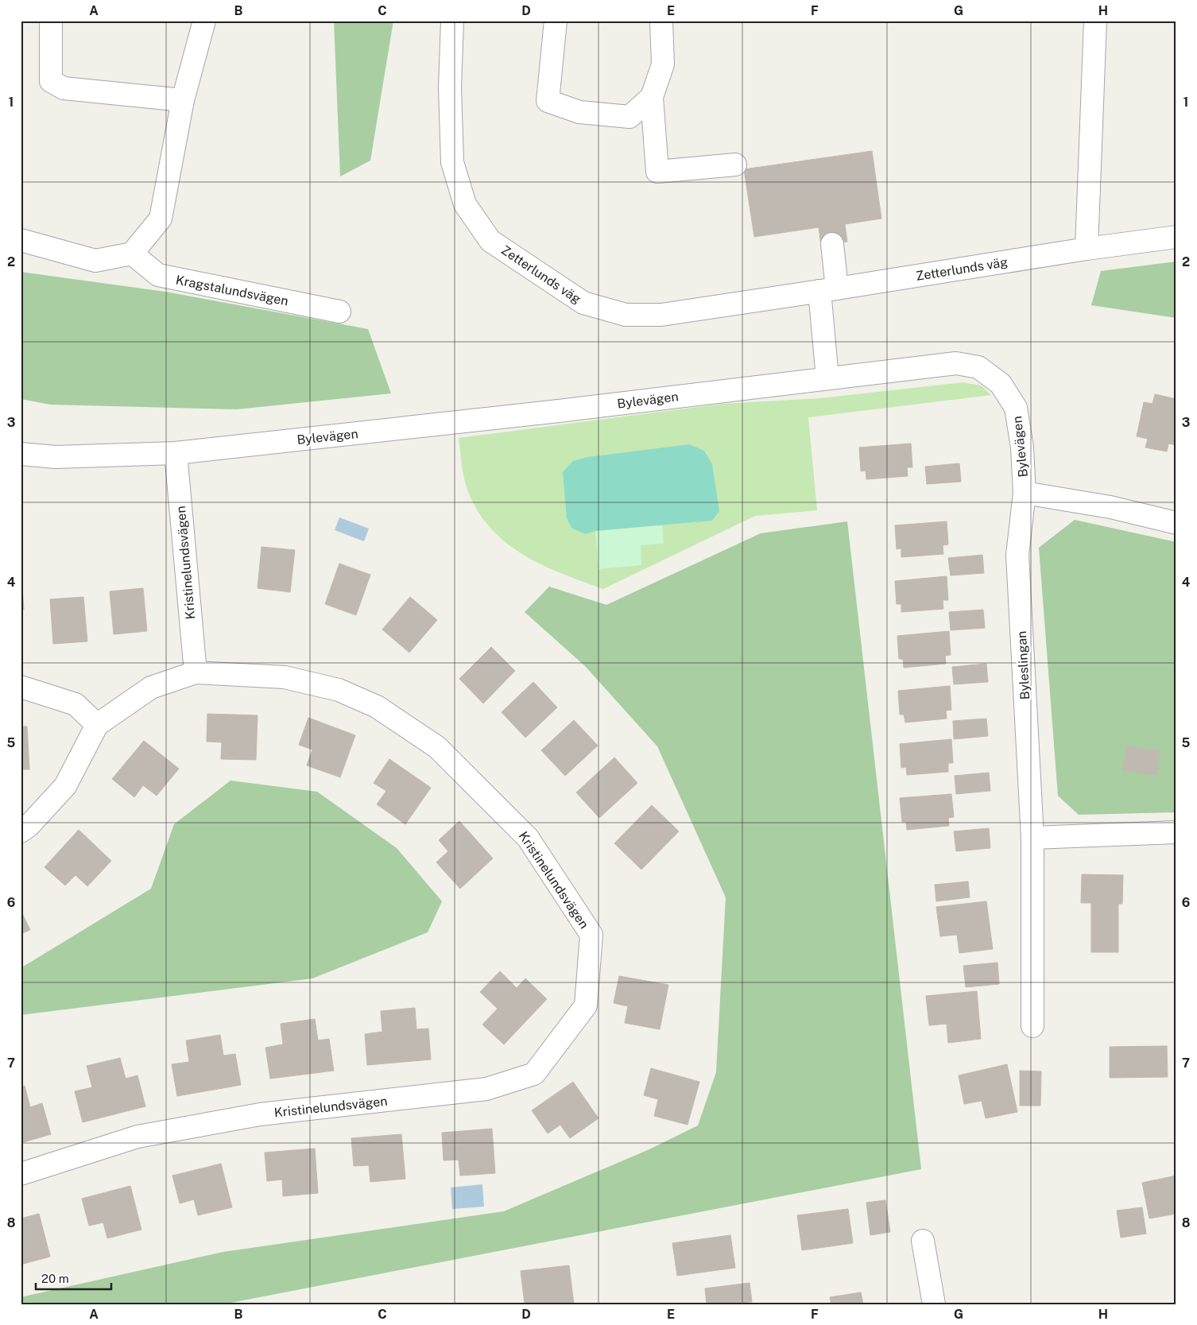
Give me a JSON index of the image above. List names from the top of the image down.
{
  "streets": {
    "street": [
      "Zetterlunds väg",
      "Kragstalundsvägen",
      "Bylevägen",
      "Kristinelundsvägen",
      "Byleslingan"
    ]
  },
  "crossings": [
    ["Bylevägen", "Kristinelundsvägen"],
    ["Bylevägen", "Byleslingan"]
  ],
  "scale_bar": "20 m",
  "grid": {
    "columns": [
      "A",
      "B",
      "C",
      "D",
      "E",
      "F",
      "G",
      "H"
    ],
    "rows": [
      "1",
      "2",
      "3",
      "4",
      "5",
      "6",
      "7",
      "8"
    ]
  }
}
